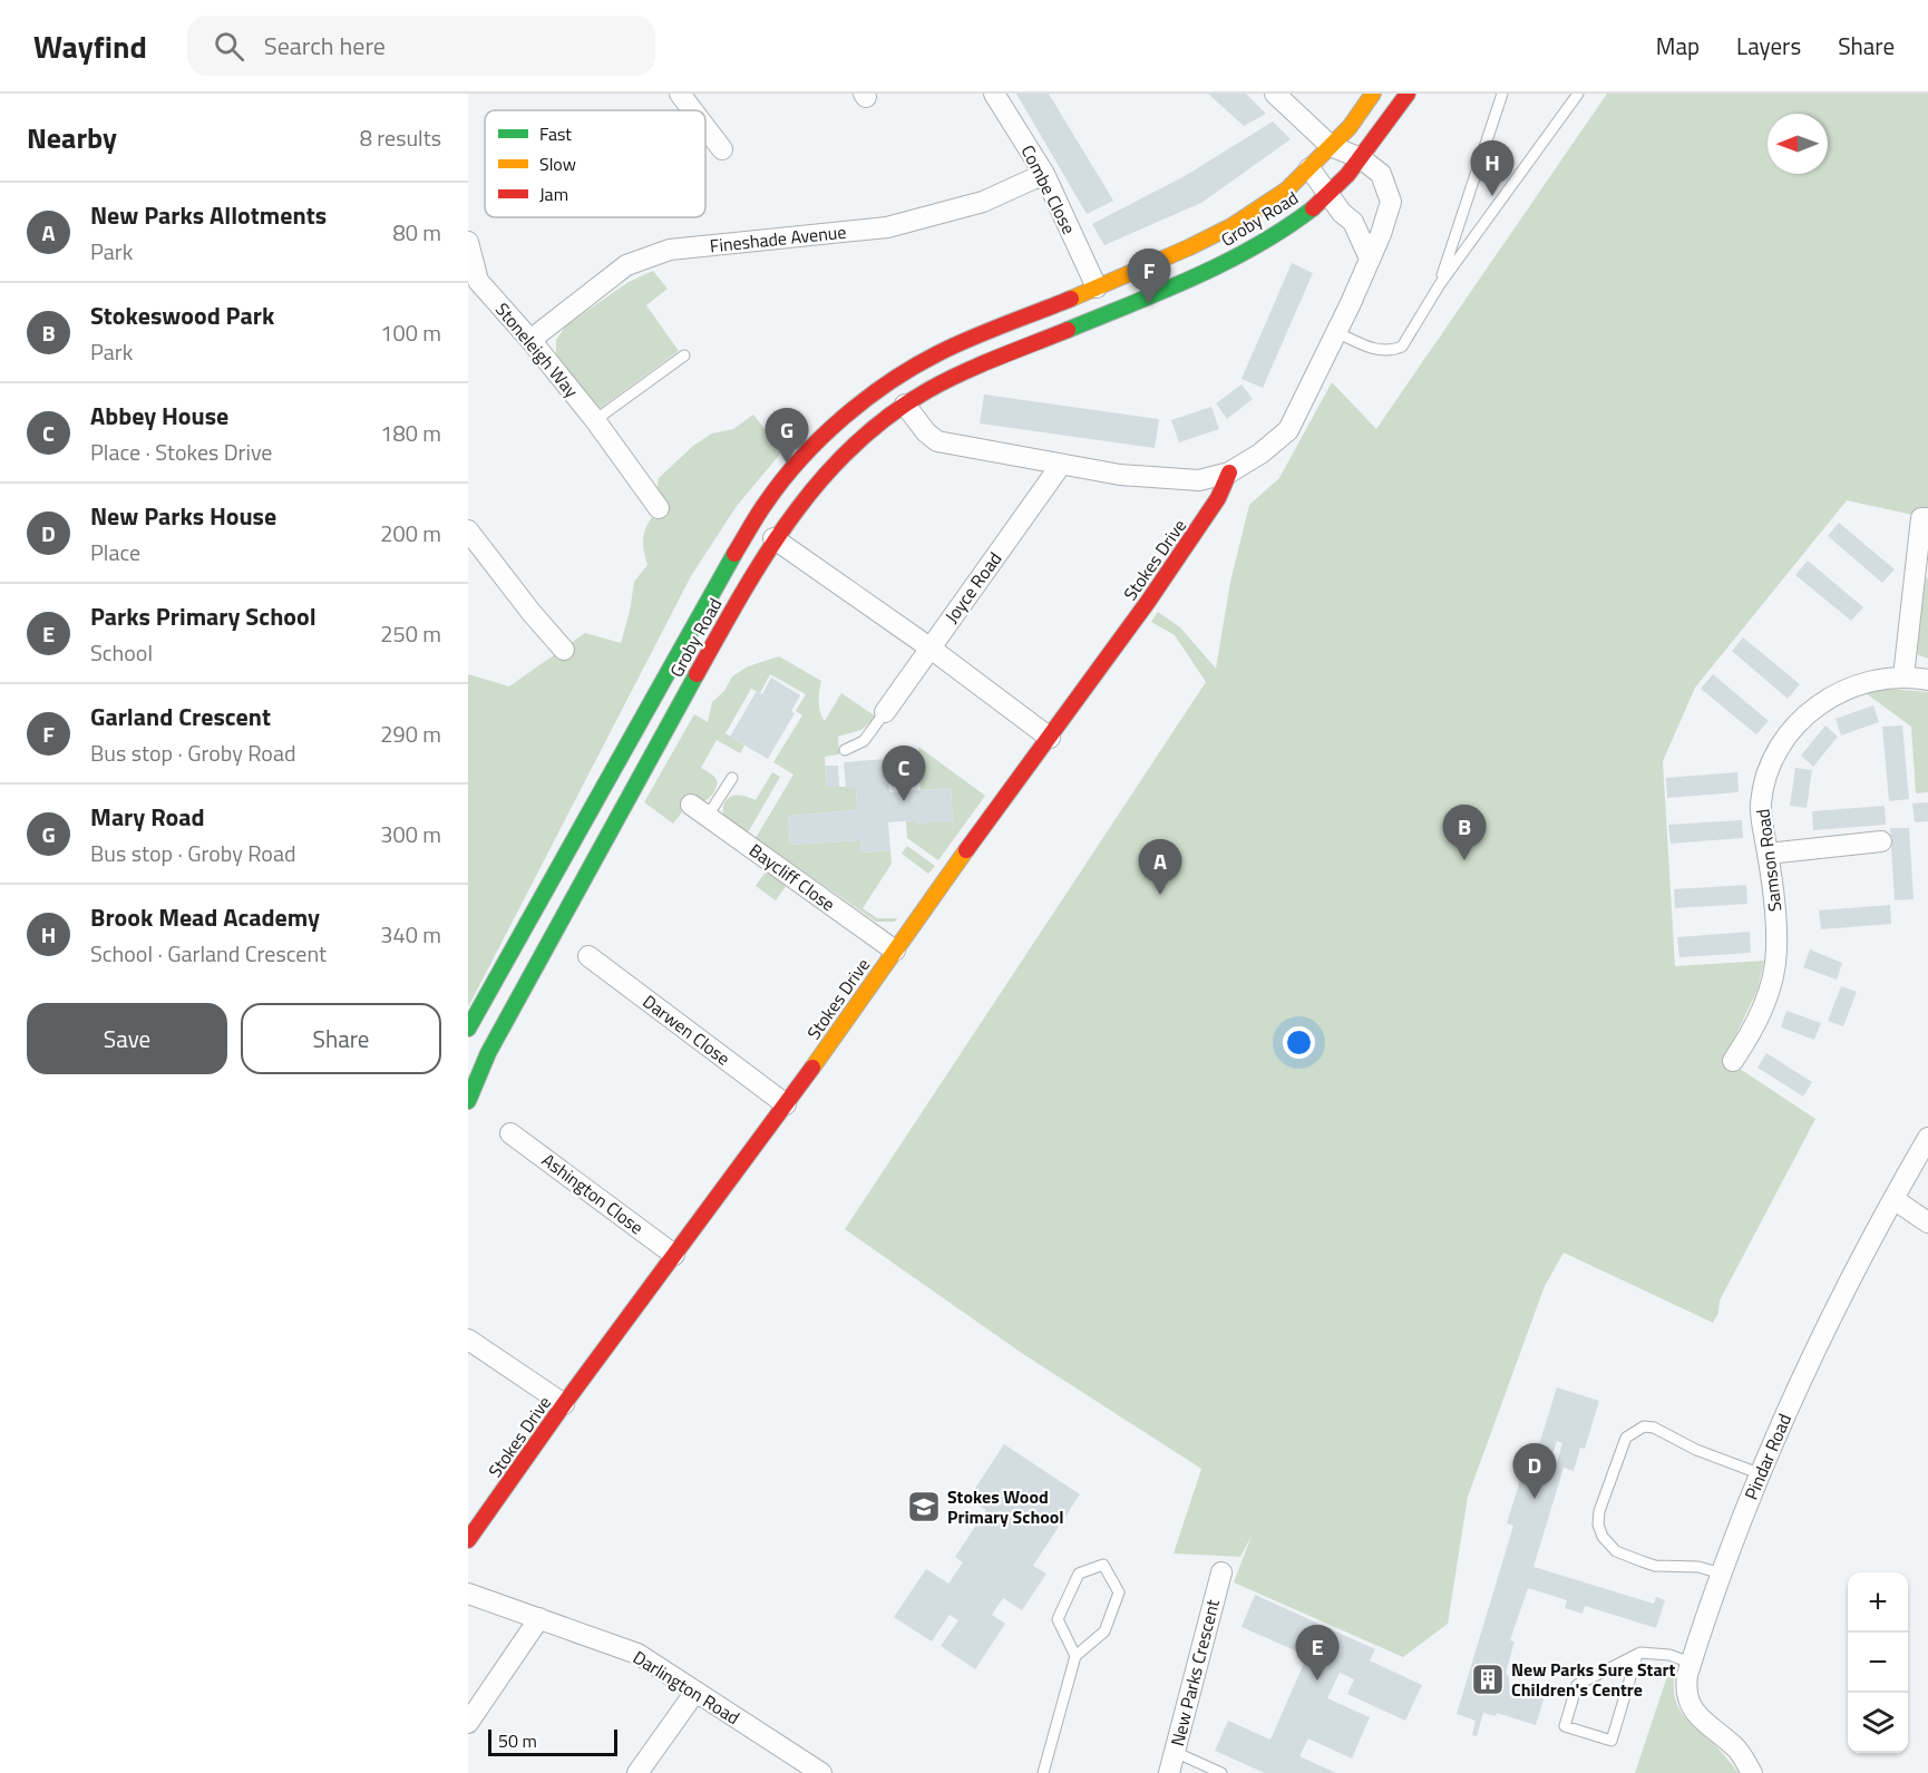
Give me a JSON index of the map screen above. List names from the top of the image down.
{
  "streets": {
    "main road": ["Groby Road", "Stokes Drive"],
    "street": [
      "Combe Close",
      "Fineshade Avenue",
      "Stoneleigh Way",
      "Joyce Road",
      "Samson Road",
      "Baycliff Close",
      "Darwen Close",
      "Ashington Close",
      "Pindar Road",
      "New Parks Crescent",
      "Darlington Road"
    ]
  },
  "crossings": [
    ["Combe Close", "Groby Road"],
    ["Combe Close", "Fineshade Avenue"],
    ["Fineshade Avenue", "Stoneleigh Way"],
    ["Stokes Drive", "Baycliff Close"],
    ["Stokes Drive", "Darwen Close"],
    ["Stokes Drive", "Ashington Close"]
  ],
  "places": {
    "school or university": ["Stokes Wood Primary School"],
    "building": ["New Parks Sure Start Children's Centre"]
  },
  "legend": ["Fast", "Slow", "Jam"],
  "scale_bar": "50 m",
  "north": "left",
  "page": {
    "header": "Wayfind",
    "search": "Search here",
    "nav": ["Map", "Layers", "Share"],
    "heading": ["Nearby", "8 results"],
    "pins": [
      "H",
      "F",
      "G",
      "C",
      "B",
      "A",
      "D",
      "E"
    ],
    "list": [
      {
        "mark": "A",
        "name": "New Parks Allotments",
        "note": "Park",
        "value": "80 m"
      },
      {
        "mark": "B",
        "name": "Stokeswood Park",
        "note": "Park",
        "value": "100 m"
      },
      {
        "mark": "C",
        "name": "Abbey House",
        "note": "Place · Stokes Drive",
        "value": "180 m"
      },
      {
        "mark": "D",
        "name": "New Parks House",
        "note": "Place",
        "value": "200 m"
      },
      {
        "mark": "E",
        "name": "Parks Primary School",
        "note": "School",
        "value": "250 m"
      },
      {
        "mark": "F",
        "name": "Garland Crescent",
        "note": "Bus stop · Groby Road",
        "value": "290 m"
      },
      {
        "mark": "G",
        "name": "Mary Road",
        "note": "Bus stop · Groby Road",
        "value": "300 m"
      },
      {
        "mark": "H",
        "name": "Brook Mead Academy",
        "note": "School · Garland Crescent",
        "value": "340 m"
      }
    ],
    "buttons": ["Save", "Share"],
    "map_buttons": ["+", "−"],
    "scale": "50 m"
  }
}
